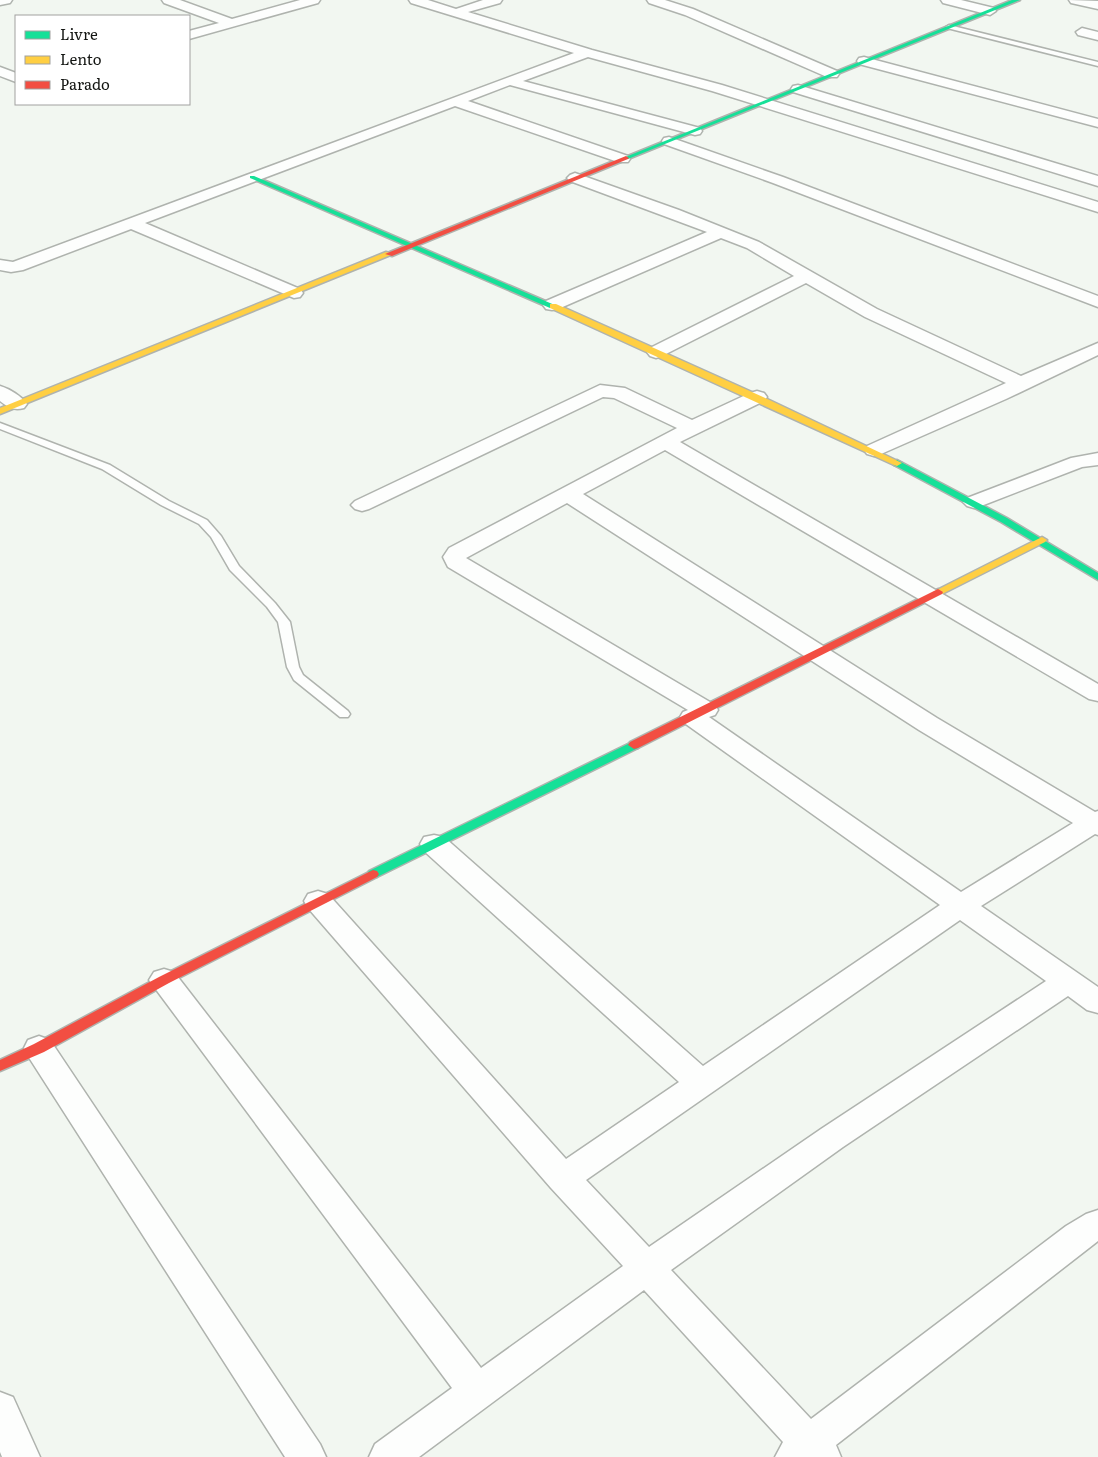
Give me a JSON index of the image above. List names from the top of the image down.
{
  "legend": ["Livre", "Lento", "Parado"]
}
